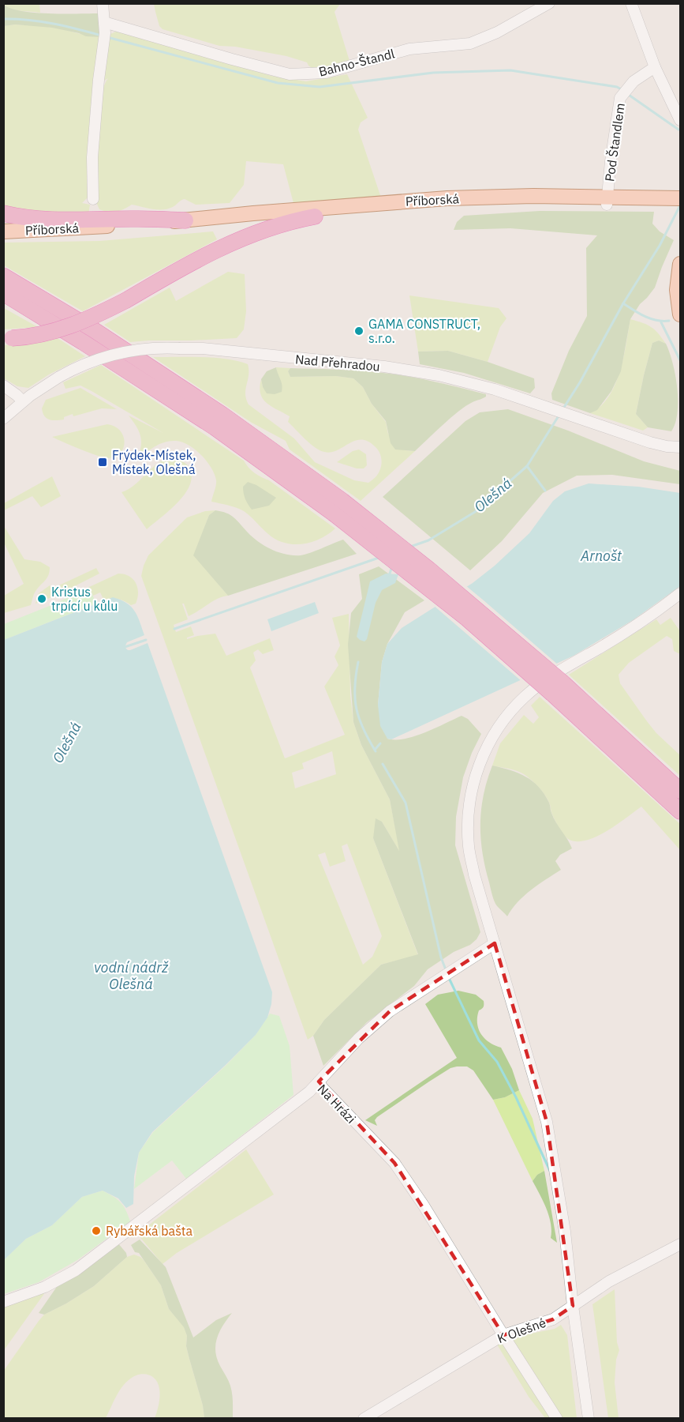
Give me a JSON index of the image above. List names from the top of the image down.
{
  "streets": {
    "main road": ["Příborská"],
    "street": [
      "Bahno-Štandl",
      "Pod Štandlem",
      "Nad Přehradou",
      "Na Hrázi",
      "K Olešné"
    ]
  },
  "crossings": [
    ["Pod Štandlem", "Příborská"],
    ["Na Hrázi", "K Olešné"]
  ],
  "water": ["Olešná", "Arnošt", "vodní nádrž Olešná"],
  "places": {
    "other": ["GAMA CONSTRUCT, s.r.o.", "Kristus trpící u kůlu", "Rybářská bašta"],
    "transit": ["Frýdek-Místek, Místek, Olešná"]
  }
}
